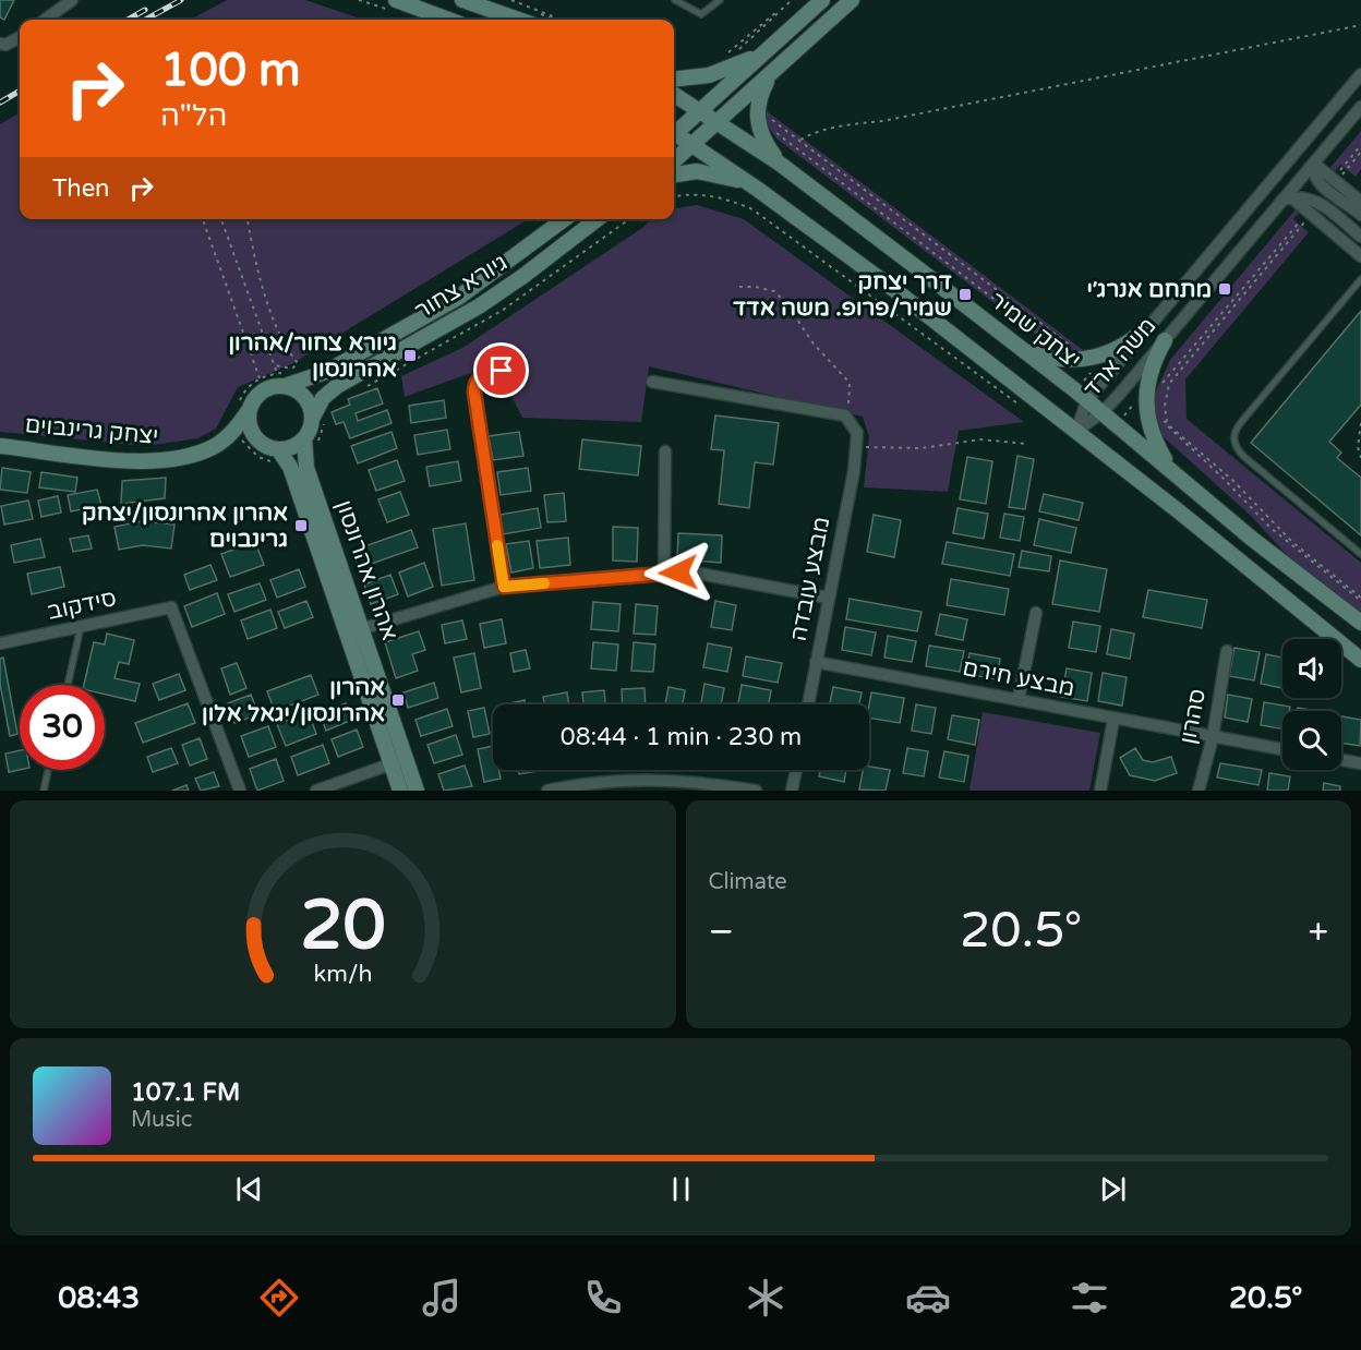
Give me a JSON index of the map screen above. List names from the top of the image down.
{
  "streets": {
    "main road": [
      "גיורא צחור",
      "יצחק שמיר",
      "יצחק גרינבוים",
      "אהרון אהרונסון"
    ],
    "street": [
      "משה ארד",
      "מבצע עובדה",
      "סידקוב",
      "מבצע חירם",
      "סהרון"
    ]
  },
  "crossings": [
    ["גיורא צחור", "יצחק גרינבוים"],
    ["גיורא צחור", "אהרון אהרונסון"],
    ["יצחק שמיר", "משה ארד"],
    ["יצחק גרינבוים", "אהרון אהרונסון"],
    ["מבצע עובדה", "מבצע חירם"],
    ["מבצע חירם", "סהרון"]
  ],
  "places": {
    "transit": [
      "מתחם אנרג׳י",
      "דרך יצחק שמיר/פרופ. משה אדד",
      "גיורא צחור/אהרון אהרונסון",
      "אהרון אהרונסון/יצחק גרינבוים",
      "אהרון אהרונסון/יגאל אלון"
    ]
  },
  "page": {
    "turn": ["100 m", "הל\"ה"],
    "then": "Then",
    "limit": "30",
    "trip": "08:44 · 1 min · 230 m",
    "tile": "Climate",
    "heat": ["−", "20.5°", "+"],
    "song": ["107.1 FM", "Music"],
    "tabs": ["08:43", "20.5°"],
    "gauge": ["20", "km/h"]
  }
}
